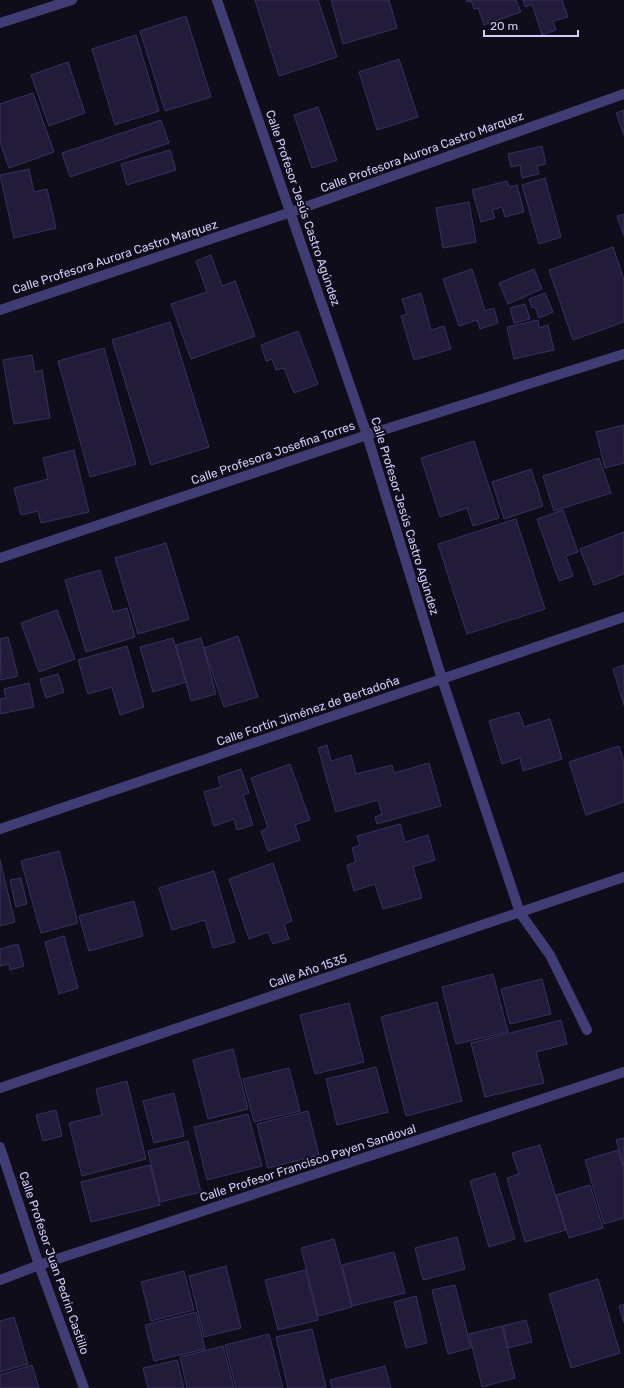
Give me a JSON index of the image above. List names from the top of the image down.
{
  "streets": {
    "street": [
      "Calle Profesora Aurora Castro Marquez",
      "Calle Profesor Jesús Castro Agúndez",
      "Calle Profesora Josefina Torres",
      "Calle Fortín Jiménez de Bertadoña",
      "Calle Año 1535",
      "Calle Profesor Francisco Payen Sandoval",
      "Calle Profesor Juan Pedrin Castillo"
    ]
  },
  "crossings": [
    ["Calle Profesora Aurora Castro Marquez", "Calle Profesor Jesús Castro Agúndez"],
    ["Calle Profesor Jesús Castro Agúndez", "Calle Profesora Josefina Torres"],
    ["Calle Profesor Jesús Castro Agúndez", "Calle Fortín Jiménez de Bertadoña"],
    ["Calle Profesor Jesús Castro Agúndez", "Calle Año 1535"],
    ["Calle Profesor Francisco Payen Sandoval", "Calle Profesor Juan Pedrin Castillo"]
  ],
  "scale_bar": "20 m"
}
